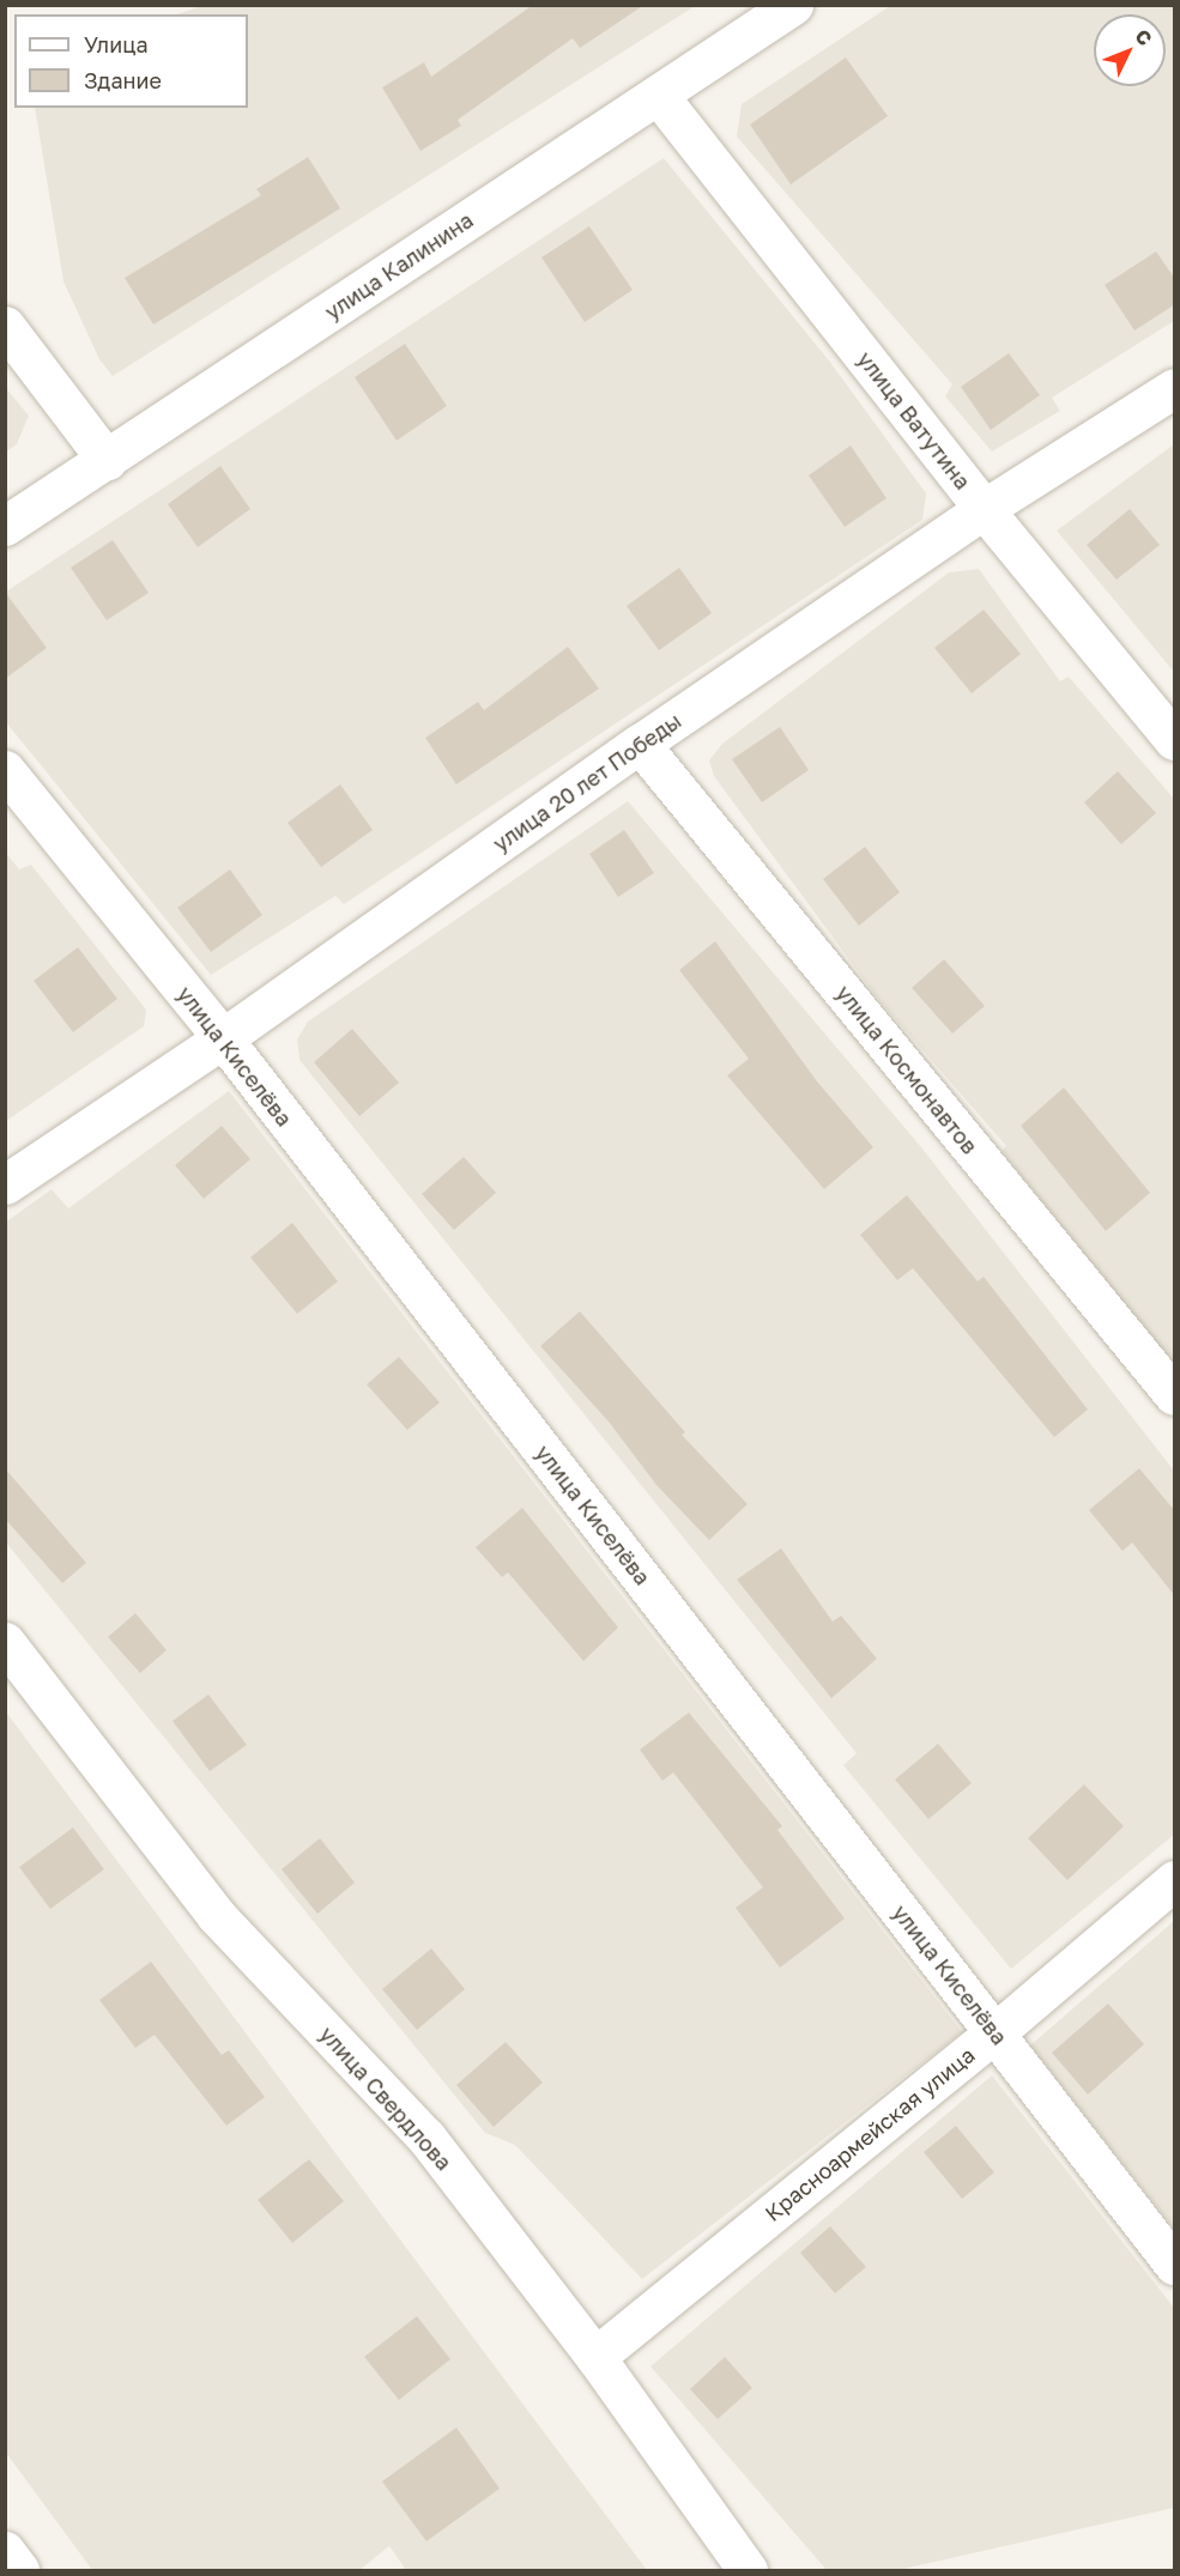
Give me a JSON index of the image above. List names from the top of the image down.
{
  "streets": {
    "street": [
      "улица Калинина",
      "улица Ватутина",
      "улица 20 лет Победы",
      "улица Киселёва",
      "улица Космонавтов",
      "улица Свердлова",
      "Красноармейская улица"
    ]
  },
  "crossings": [
    ["улица Калинина", "улица Ватутина"],
    ["улица Ватутина", "улица 20 лет Победы"],
    ["улица 20 лет Победы", "улица Киселёва"],
    ["улица 20 лет Победы", "улица Космонавтов"],
    ["улица Киселёва", "Красноармейская улица"],
    ["улица Свердлова", "Красноармейская улица"]
  ],
  "legend": ["Улица", "Здание"],
  "north": "top right"
}
